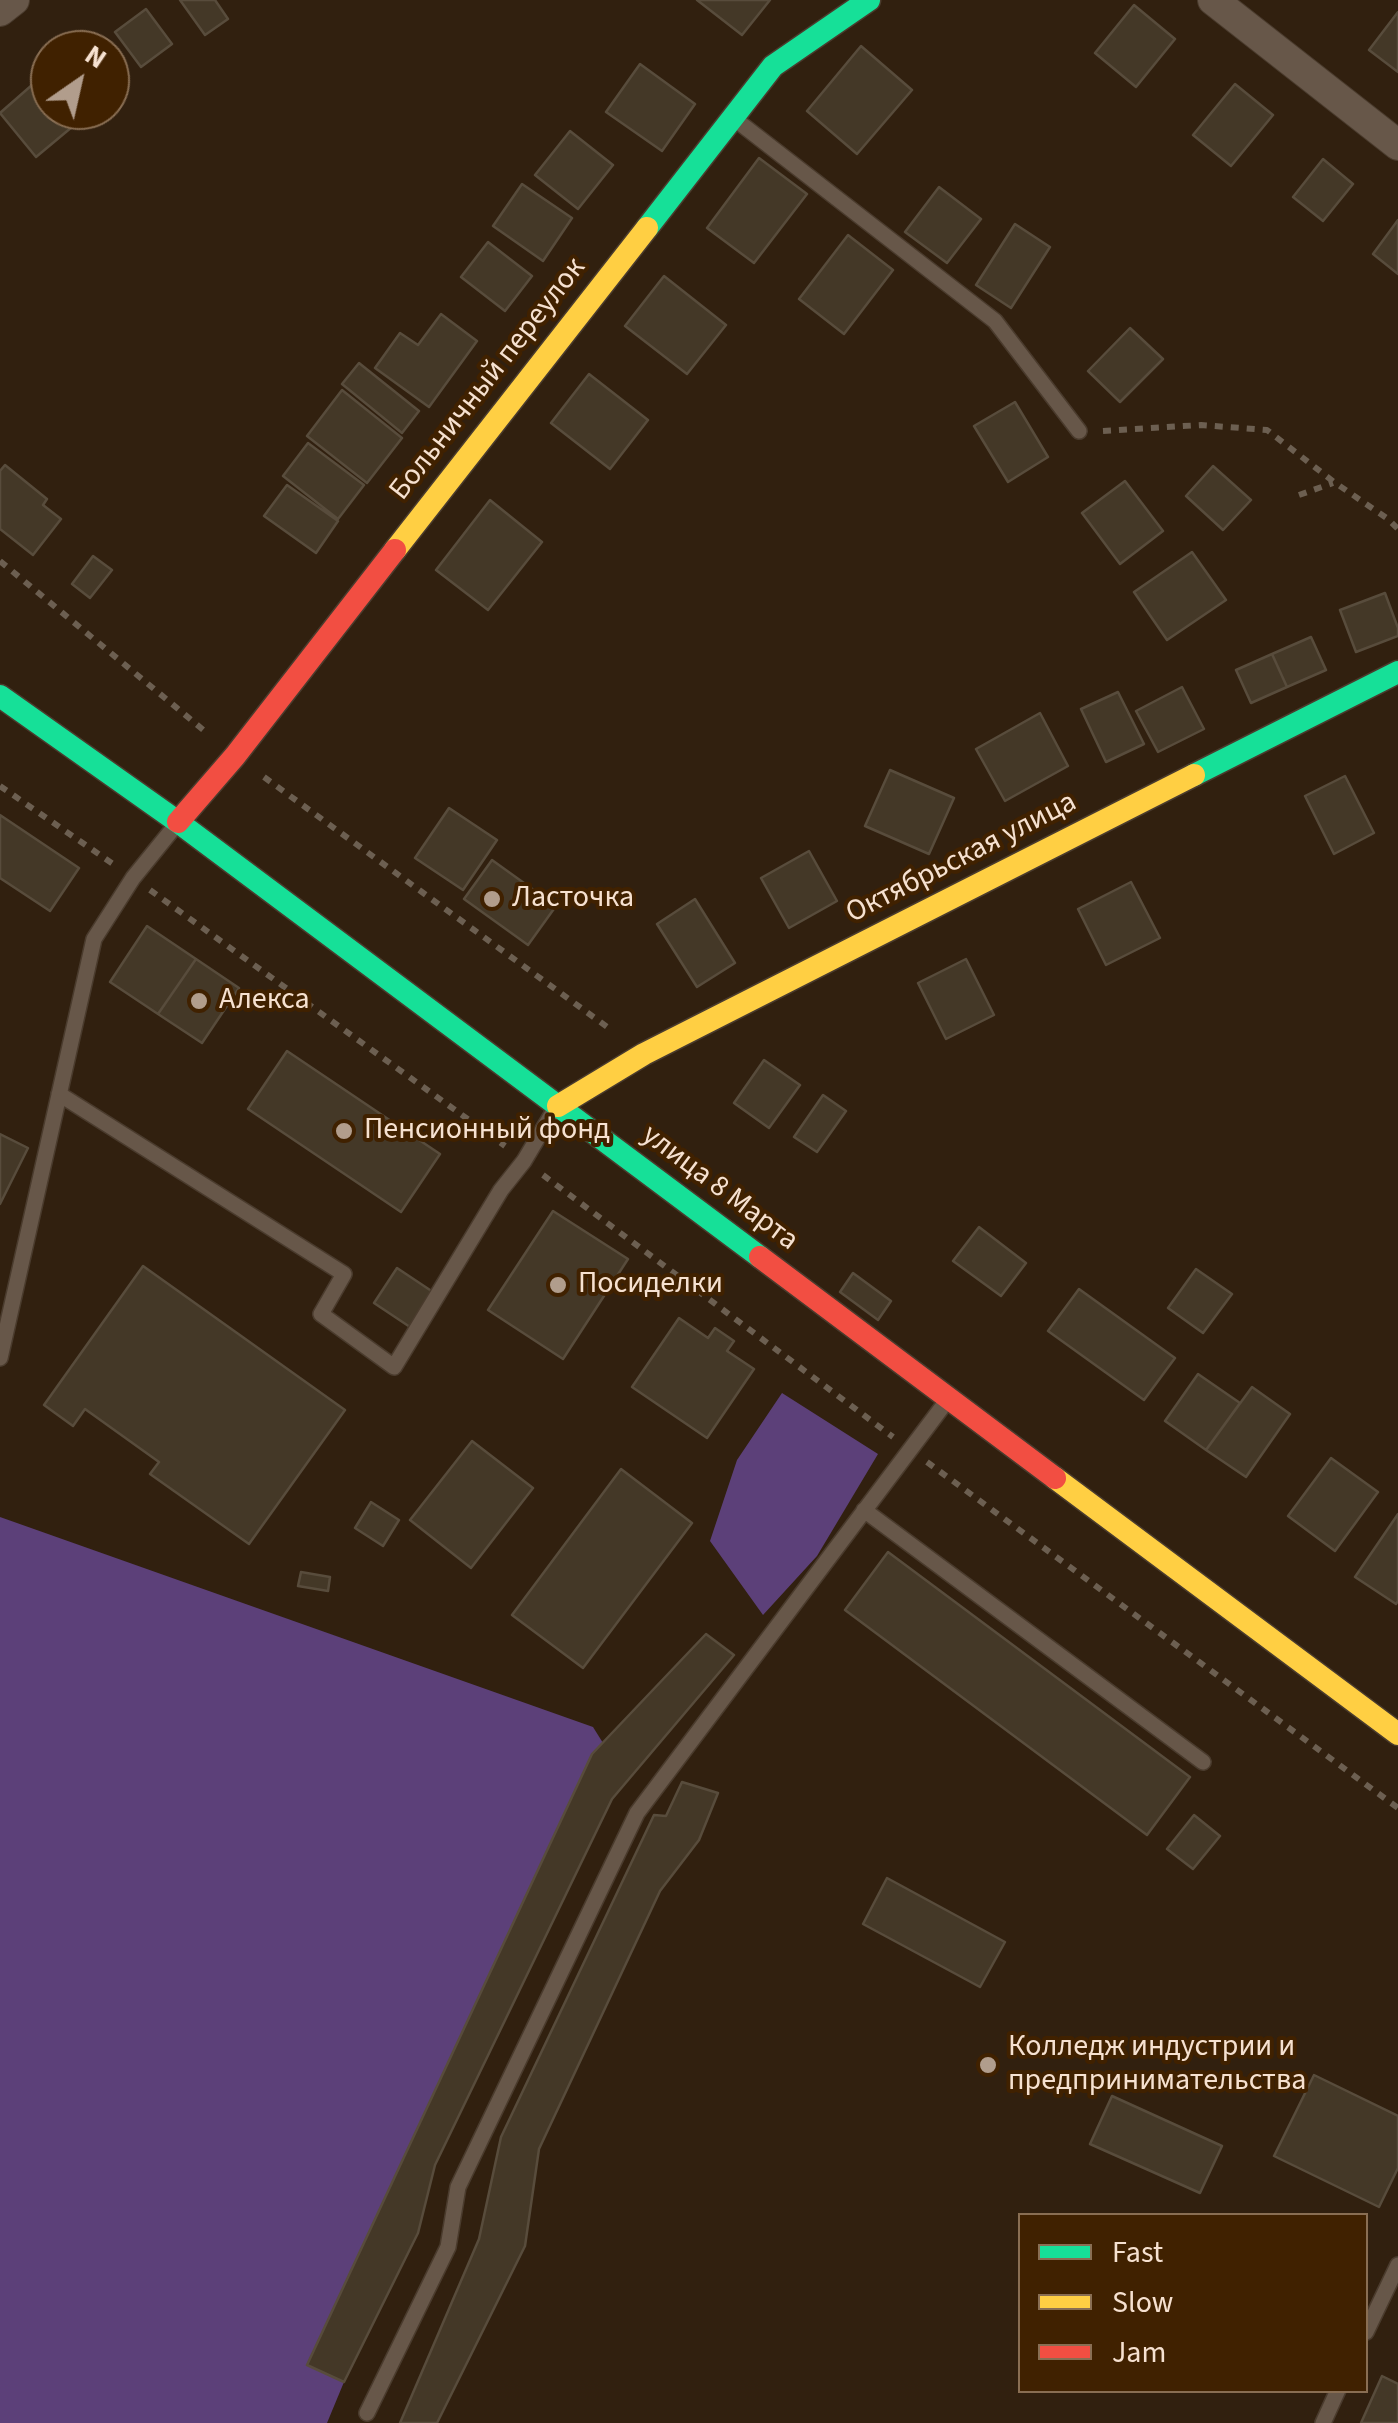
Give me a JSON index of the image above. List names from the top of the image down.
{
  "streets": {
    "street": ["Больничный переулок", "Октябрьская улица", "улица 8 Марта"]
  },
  "crossings": [
    ["Больничный переулок", "улица 8 Марта"],
    ["Октябрьская улица", "улица 8 Марта"]
  ],
  "places": [
    "Ласточка",
    "Алекса",
    "Пенсионный фонд",
    "Посиделки",
    "Колледж индустрии и предпринимательства"
  ],
  "legend": ["Fast", "Slow", "Jam"],
  "north": "top right"
}
